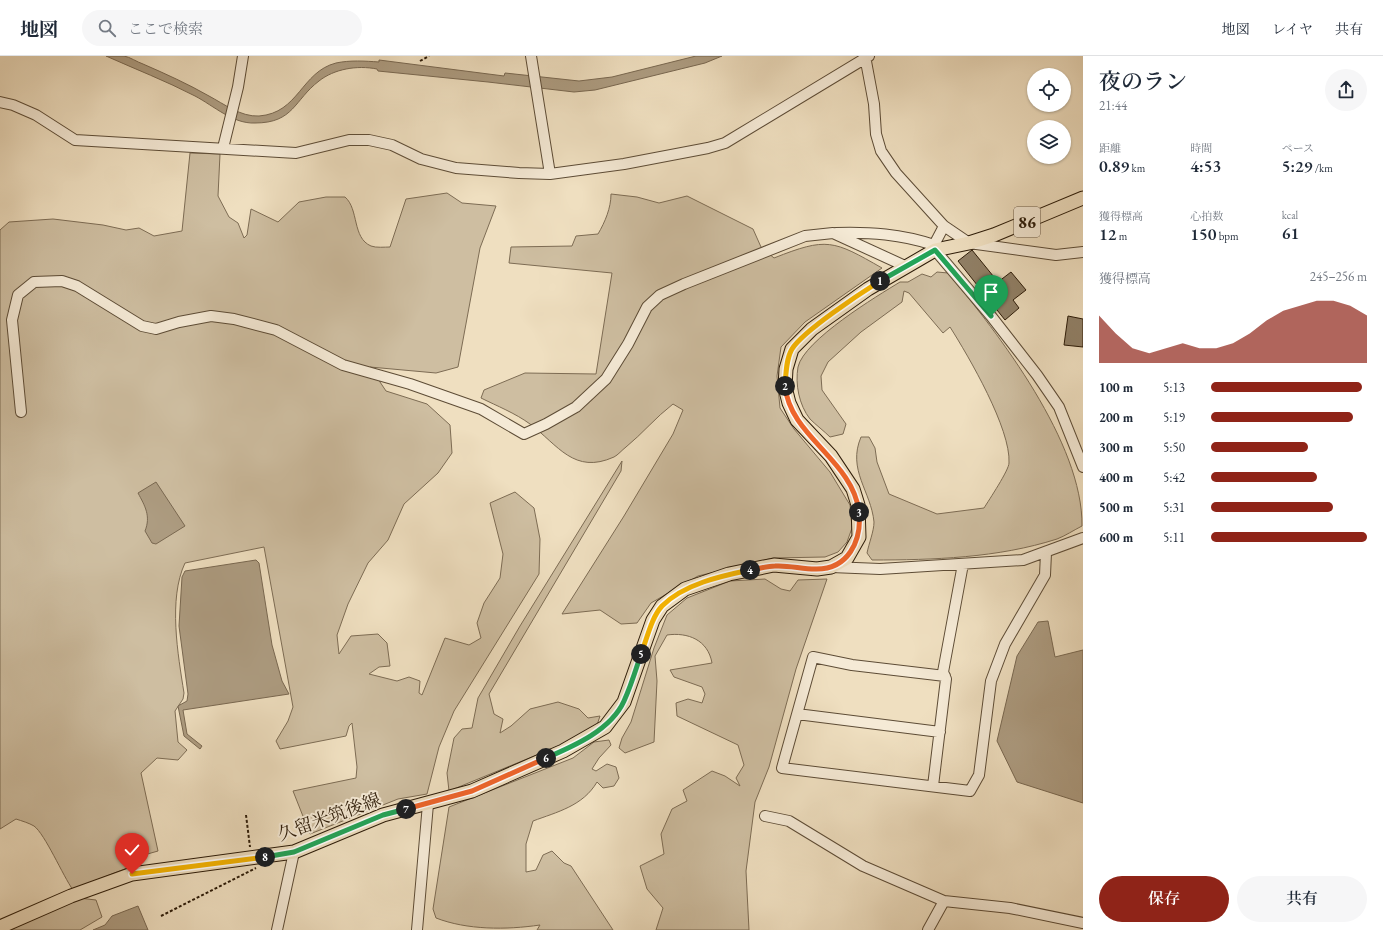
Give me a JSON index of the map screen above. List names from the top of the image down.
{
  "streets": {
    "main road": ["86", "久留米筑後線"]
  },
  "page": {
    "header": "地図",
    "search": "ここで検索",
    "nav": ["地図", "レイヤ", "共有"],
    "heading": ["夜のラン", "21:44"],
    "stats": [
      ["距離", "0.89 km"],
      ["時間", "4:53"],
      ["ペース", "5:29 /km"],
      ["獲得標高", "12 m"],
      ["心拍数", "150 bpm"],
      ["kcal", "61"]
    ],
    "chart": ["獲得標高", "245–256 m"],
    "pins": [
      "1",
      "2",
      "3",
      "4",
      "5",
      "6",
      "7",
      "8"
    ],
    "list": [
      {
        "name": "100 m",
        "note": "5:13"
      },
      {
        "name": "200 m",
        "note": "5:19"
      },
      {
        "name": "300 m",
        "note": "5:50"
      },
      {
        "name": "400 m",
        "note": "5:42"
      },
      {
        "name": "500 m",
        "note": "5:31"
      },
      {
        "name": "600 m",
        "note": "5:11"
      }
    ],
    "buttons": ["保存", "共有"]
  }
}
